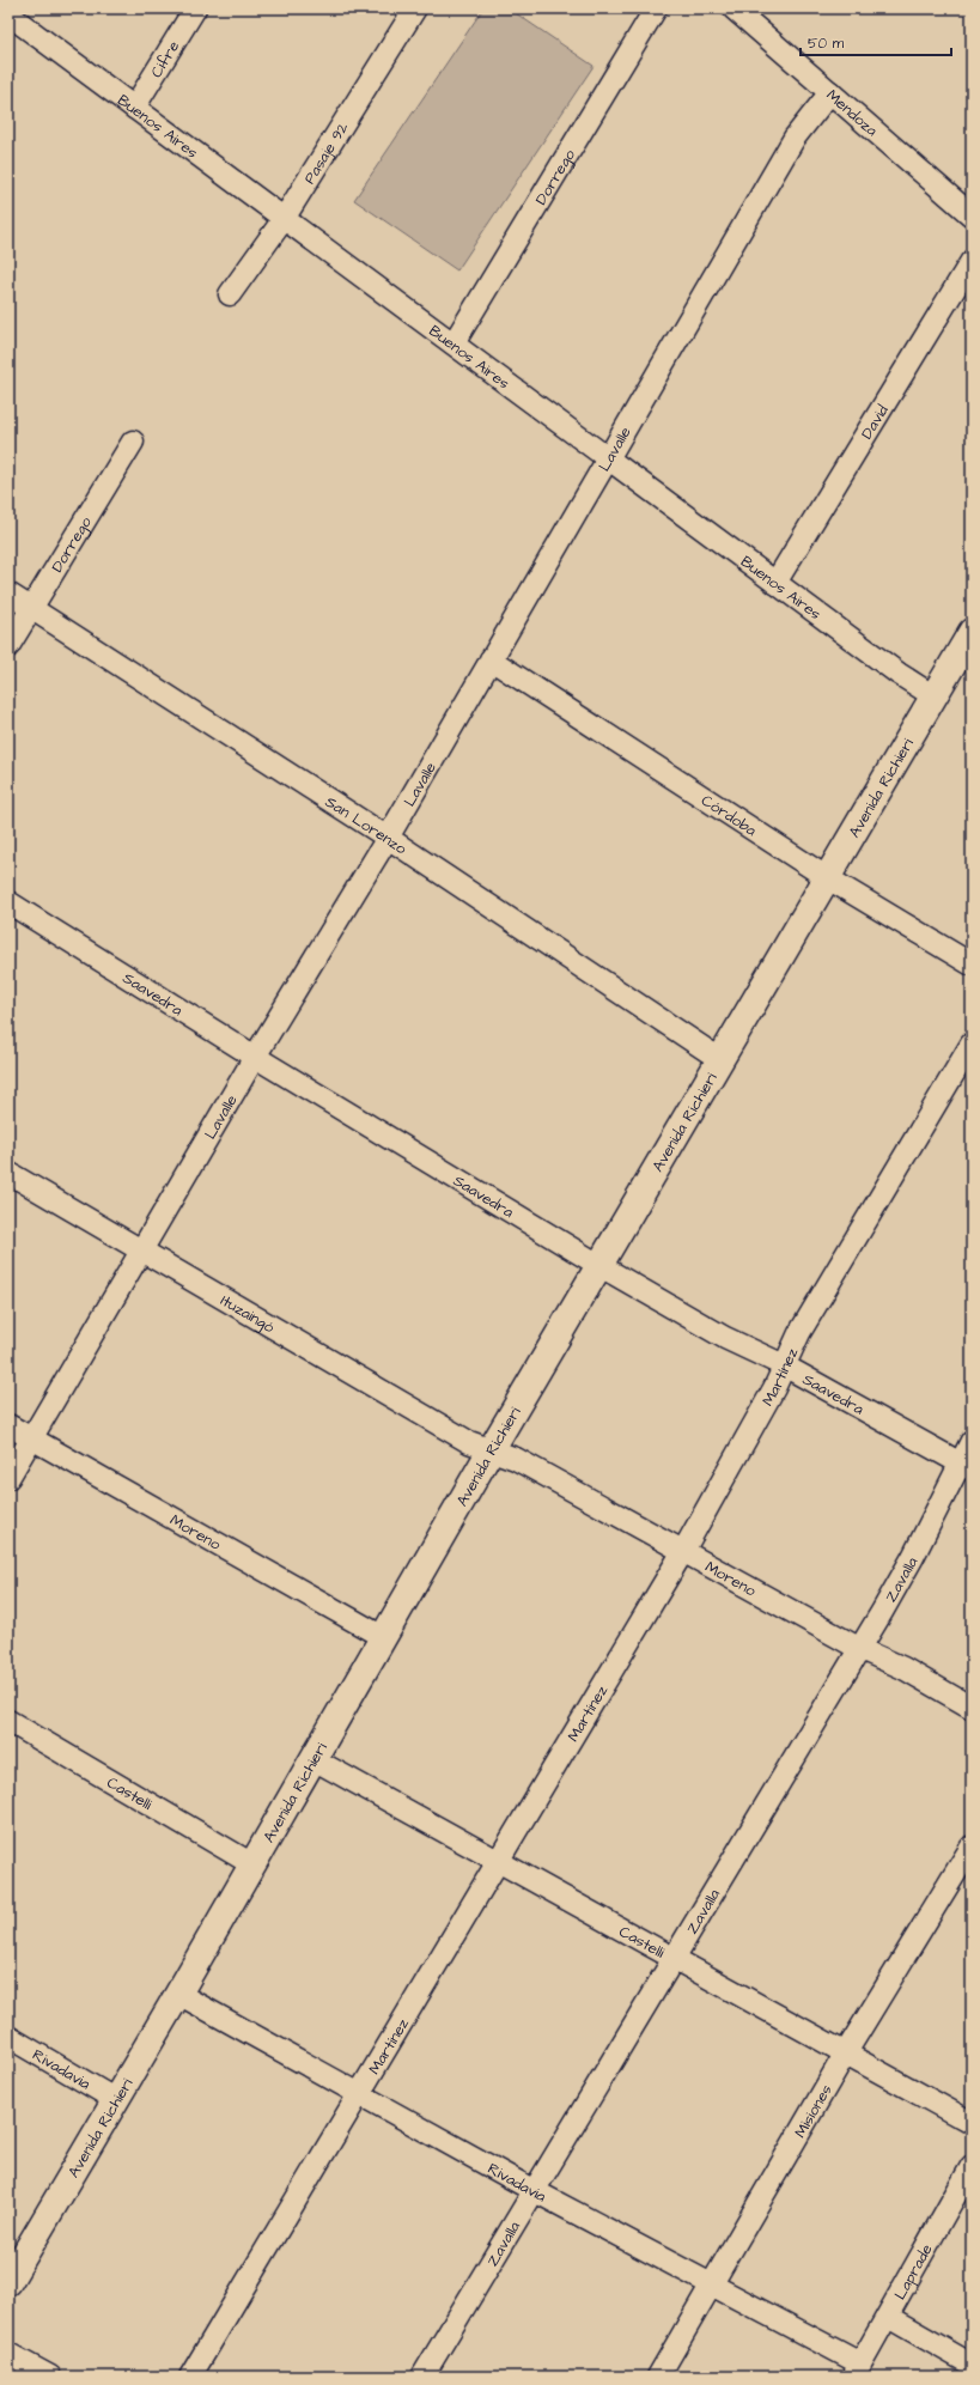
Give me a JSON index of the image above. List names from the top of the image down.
{
  "streets": {
    "street": [
      "Cifre",
      "Mendoza",
      "Buenos Aires",
      "Pasaje 92",
      "Dorrego",
      "David",
      "Lavalle",
      "Avenida Richieri",
      "Córdoba",
      "San Lorenzo",
      "Saavedra",
      "Ituzaingó",
      "Martínez",
      "Moreno",
      "Zavalla",
      "Castelli",
      "Rivadavia",
      "Misiones",
      "Laprade"
    ]
  },
  "crossings": [
    ["Cifre", "Buenos Aires"],
    ["Mendoza", "Lavalle"],
    ["Buenos Aires", "Pasaje 92"],
    ["Buenos Aires", "Dorrego"],
    ["Buenos Aires", "David"],
    ["Buenos Aires", "Lavalle"],
    ["Buenos Aires", "Avenida Richieri"],
    ["Dorrego", "San Lorenzo"],
    ["Lavalle", "Córdoba"],
    ["Lavalle", "San Lorenzo"],
    ["Lavalle", "Saavedra"],
    ["Lavalle", "Ituzaingó"],
    ["Lavalle", "Moreno"],
    ["Avenida Richieri", "Córdoba"],
    ["Avenida Richieri", "San Lorenzo"],
    ["Avenida Richieri", "Saavedra"],
    ["Avenida Richieri", "Ituzaingó"],
    ["Avenida Richieri", "Moreno"],
    ["Avenida Richieri", "Castelli"],
    ["Avenida Richieri", "Rivadavia"],
    ["Saavedra", "Martínez"],
    ["Saavedra", "Zavalla"],
    ["Ituzaingó", "Moreno"],
    ["Martínez", "Moreno"],
    ["Martínez", "Castelli"],
    ["Martínez", "Rivadavia"],
    ["Moreno", "Zavalla"],
    ["Zavalla", "Castelli"],
    ["Zavalla", "Rivadavia"],
    ["Castelli", "Misiones"],
    ["Rivadavia", "Misiones"],
    ["Rivadavia", "Laprade"]
  ],
  "scale_bar": "50 m"
}
